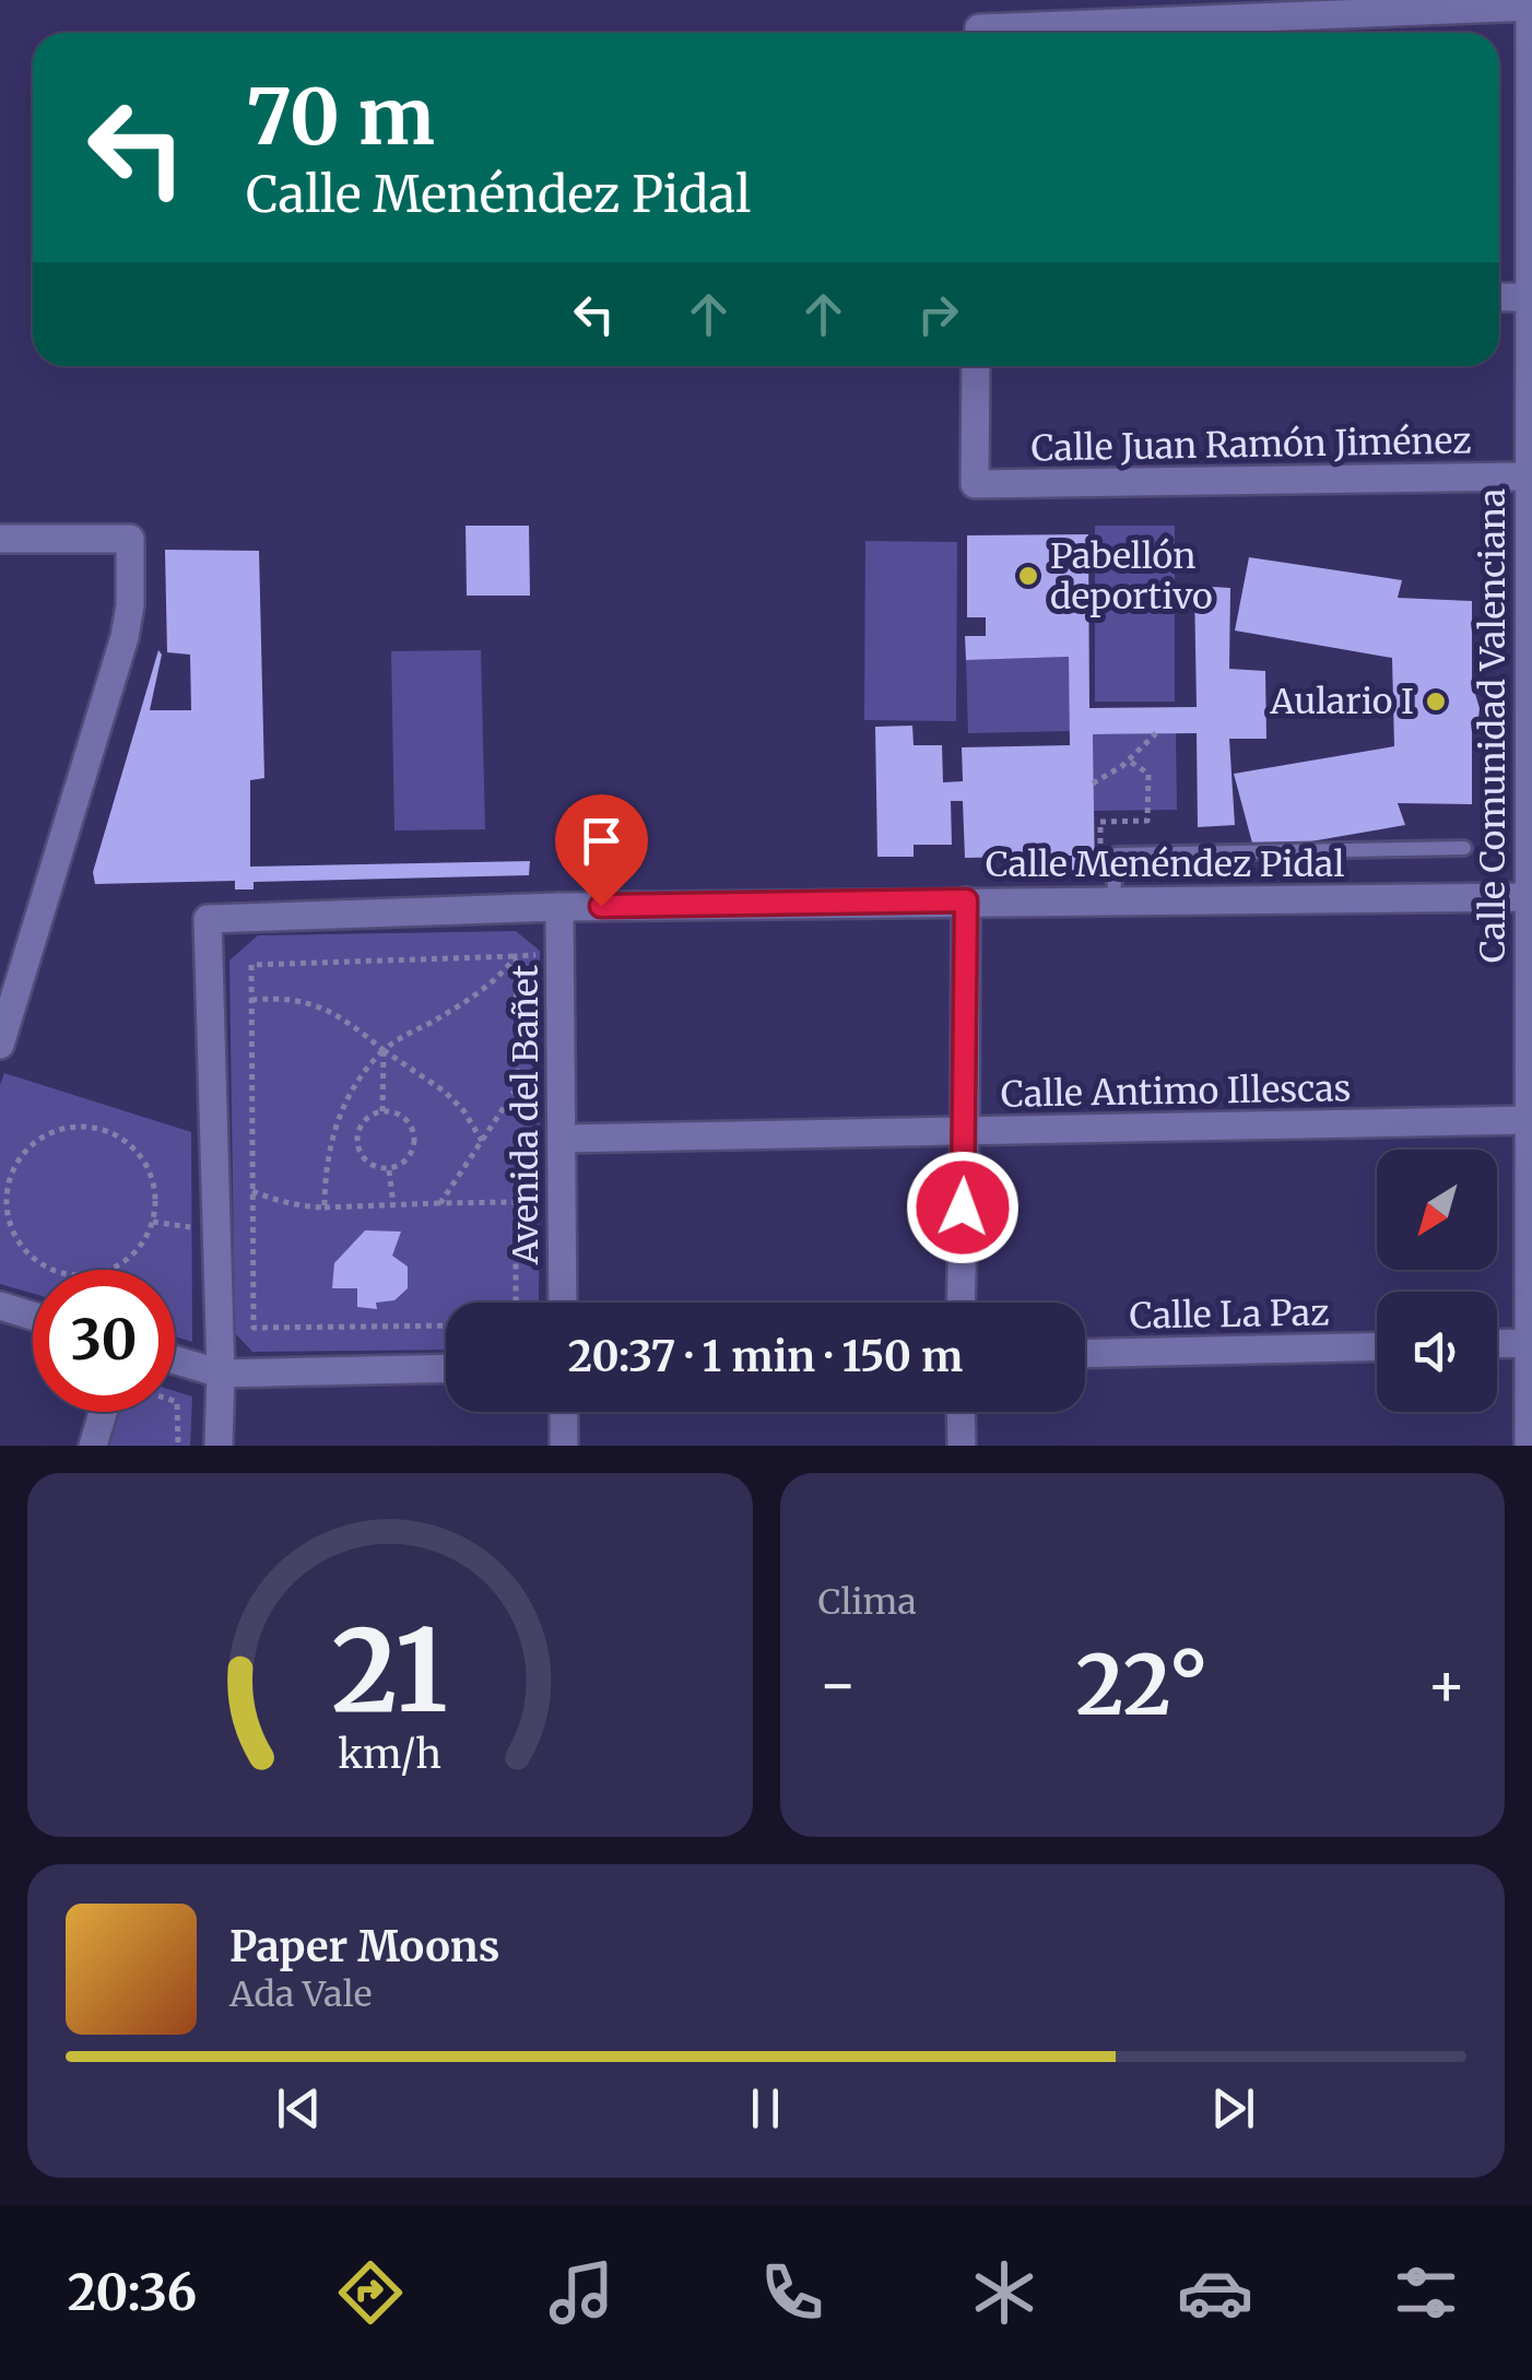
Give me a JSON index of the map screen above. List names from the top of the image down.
{
  "streets": {
    "street": [
      "Calle Juan Ramón Jiménez",
      "Calle Comunidad Valenciana",
      "Calle Menéndez Pidal",
      "Calle Antimo Illescas",
      "Avenida del Bañet",
      "Calle La Paz"
    ]
  },
  "crossings": [
    ["Calle Juan Ramón Jiménez", "Calle Comunidad Valenciana"],
    ["Calle Comunidad Valenciana", "Calle Menéndez Pidal"],
    ["Calle Comunidad Valenciana", "Calle Antimo Illescas"],
    ["Calle Menéndez Pidal", "Avenida del Bañet"],
    ["Calle Antimo Illescas", "Avenida del Bañet"]
  ],
  "places": ["Pabellón deportivo", "Aulario I"],
  "north": "bottom left",
  "page": {
    "turn": ["70 m", "Calle Menéndez Pidal"],
    "limit": "30",
    "trip": "20:37 · 1 min · 150 m",
    "tile": "Clima",
    "heat": ["−", "22°", "+"],
    "song": ["Paper Moons", "Ada Vale"],
    "tabs": "20:36",
    "gauge": ["21", "km/h"]
  }
}
